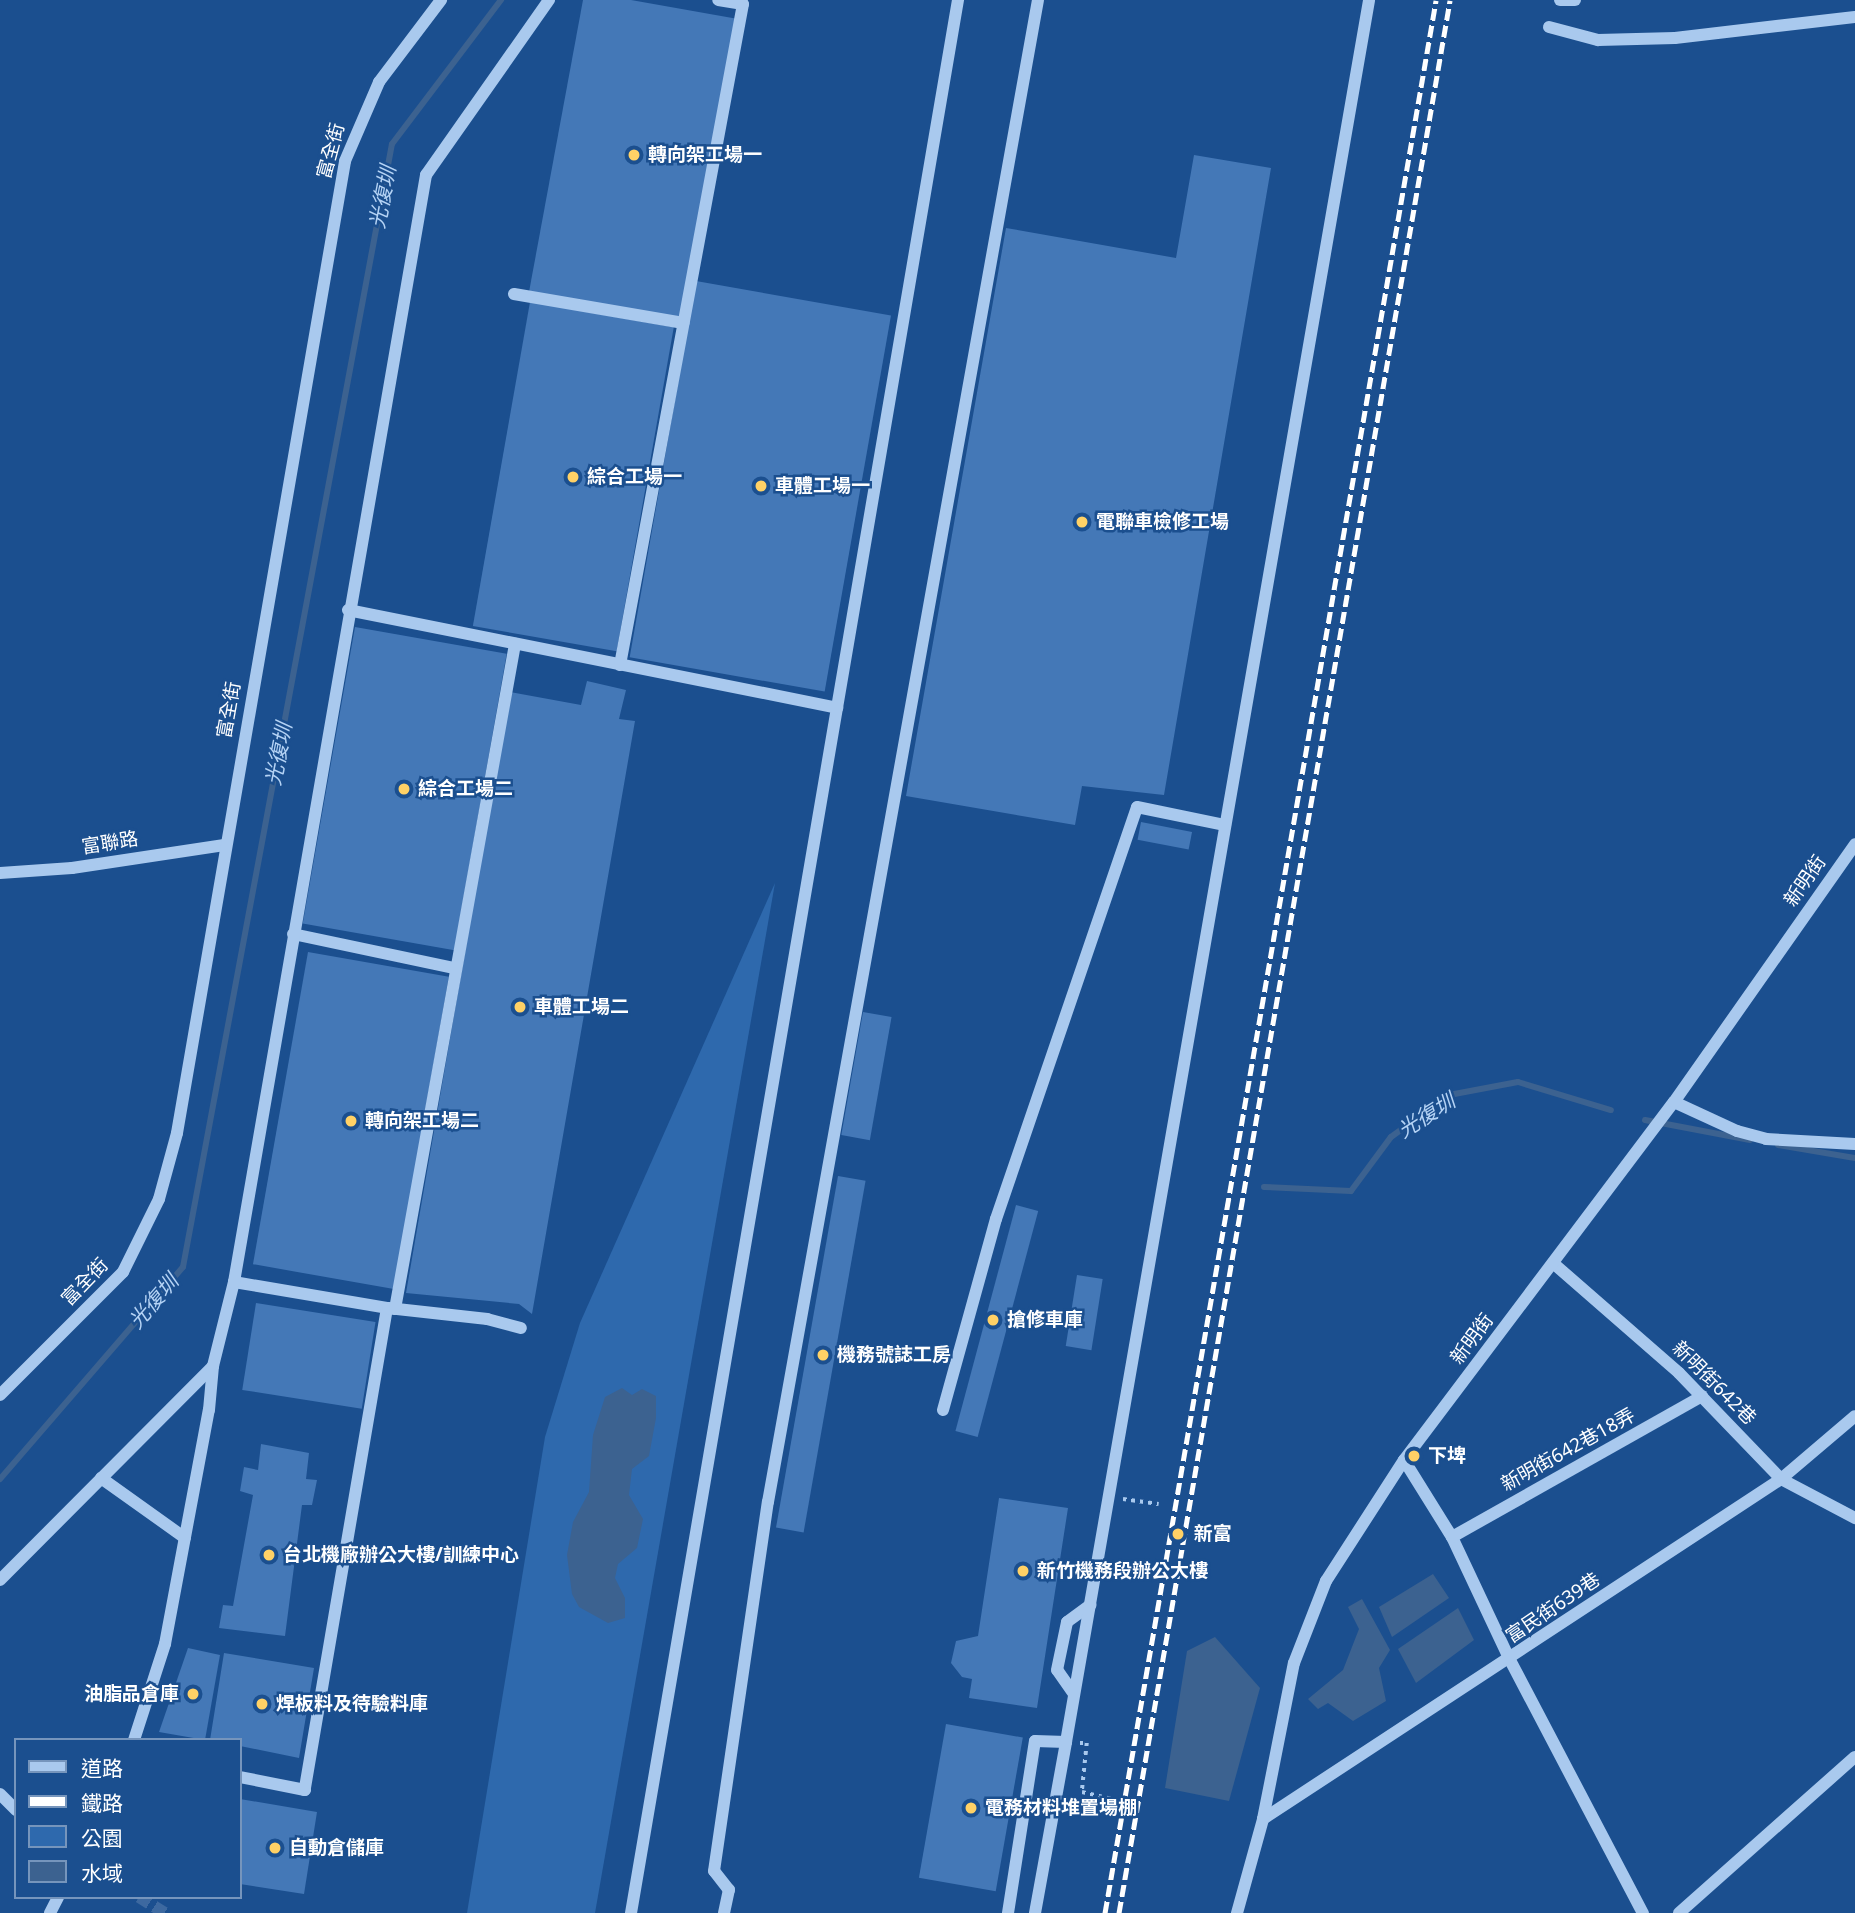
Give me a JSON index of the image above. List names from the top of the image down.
{
  "streets": {
    "street": [
      "富全街",
      "富聯路",
      "新明街",
      "新明街642巷",
      "新明街642巷18弄",
      "富民街639巷"
    ]
  },
  "crossings": [
    ["富全街", "富聯路"],
    ["新明街", "新明街642巷"],
    ["新明街", "富民街639巷"],
    ["新明街642巷", "新明街642巷18弄"],
    ["新明街642巷", "富民街639巷"]
  ],
  "water": ["光復圳"],
  "places": [
    "轉向架工場一",
    "綜合工場一",
    "車體工場一",
    "電聯車檢修工場",
    "綜合工場二",
    "車體工場二",
    "轉向架工場二",
    "搶修車庫",
    "機務號誌工房",
    "下埤",
    "新富",
    "台北機廠辦公大樓/訓練中心",
    "新竹機務段辦公大樓",
    "油脂品倉庫",
    "焊板料及待驗料庫",
    "電務材料堆置場棚",
    "自動倉儲庫"
  ],
  "legend": [
    "道路",
    "鐵路",
    "公園",
    "水域"
  ]
}
